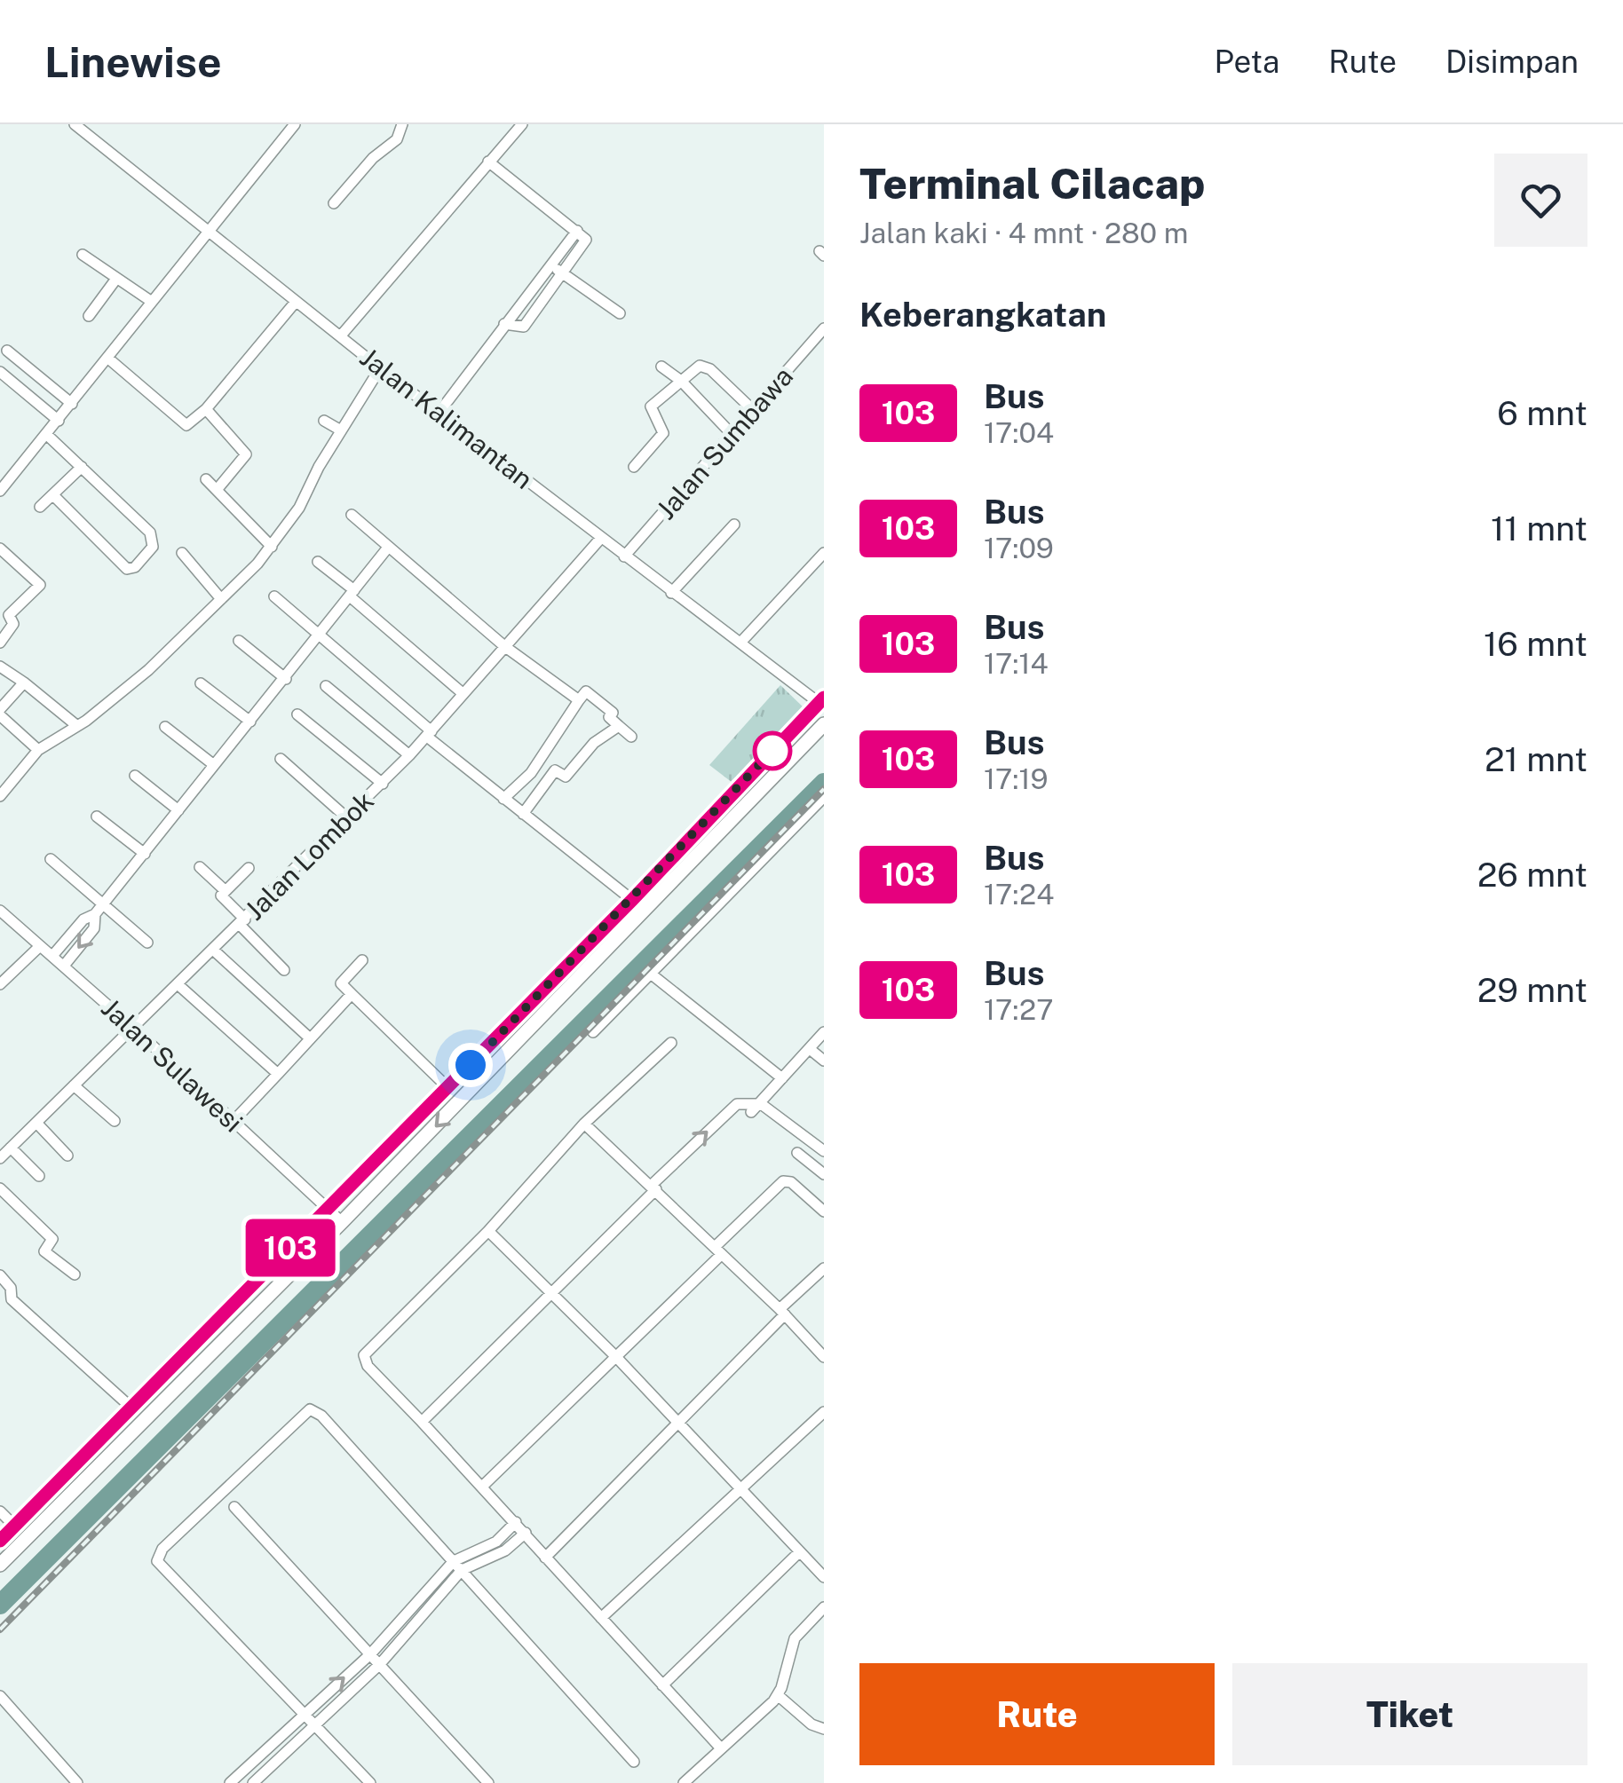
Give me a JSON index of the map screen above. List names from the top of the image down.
{
  "streets": {
    "street": [
      "Jalan Kalimantan",
      "Jalan Sumbawa",
      "Jalan Lombok",
      "Jalan Sulawesi"
    ]
  },
  "crossings": [
    ["Jalan Kalimantan", "Jalan Sumbawa"],
    ["Jalan Kalimantan", "Jalan Lombok"],
    ["Jalan Lombok", "Jalan Sulawesi"]
  ],
  "lines": ["bus line 103"],
  "page": {
    "header": "Linewise",
    "nav": ["Peta", "Rute", "Disimpan"],
    "on_map": "103",
    "heading": [
      ["Terminal Cilacap", "Jalan kaki · 4 mnt · 280 m"],
      "Keberangkatan"
    ],
    "list": [
      {
        "mark": "103",
        "name": "Bus",
        "note": "17:04",
        "value": "6 mnt"
      },
      {
        "mark": "103",
        "name": "Bus",
        "note": "17:09",
        "value": "11 mnt"
      },
      {
        "mark": "103",
        "name": "Bus",
        "note": "17:14",
        "value": "16 mnt"
      },
      {
        "mark": "103",
        "name": "Bus",
        "note": "17:19",
        "value": "21 mnt"
      },
      {
        "mark": "103",
        "name": "Bus",
        "note": "17:24",
        "value": "26 mnt"
      },
      {
        "mark": "103",
        "name": "Bus",
        "note": "17:27",
        "value": "29 mnt"
      }
    ],
    "buttons": ["Rute", "Tiket"]
  }
}
